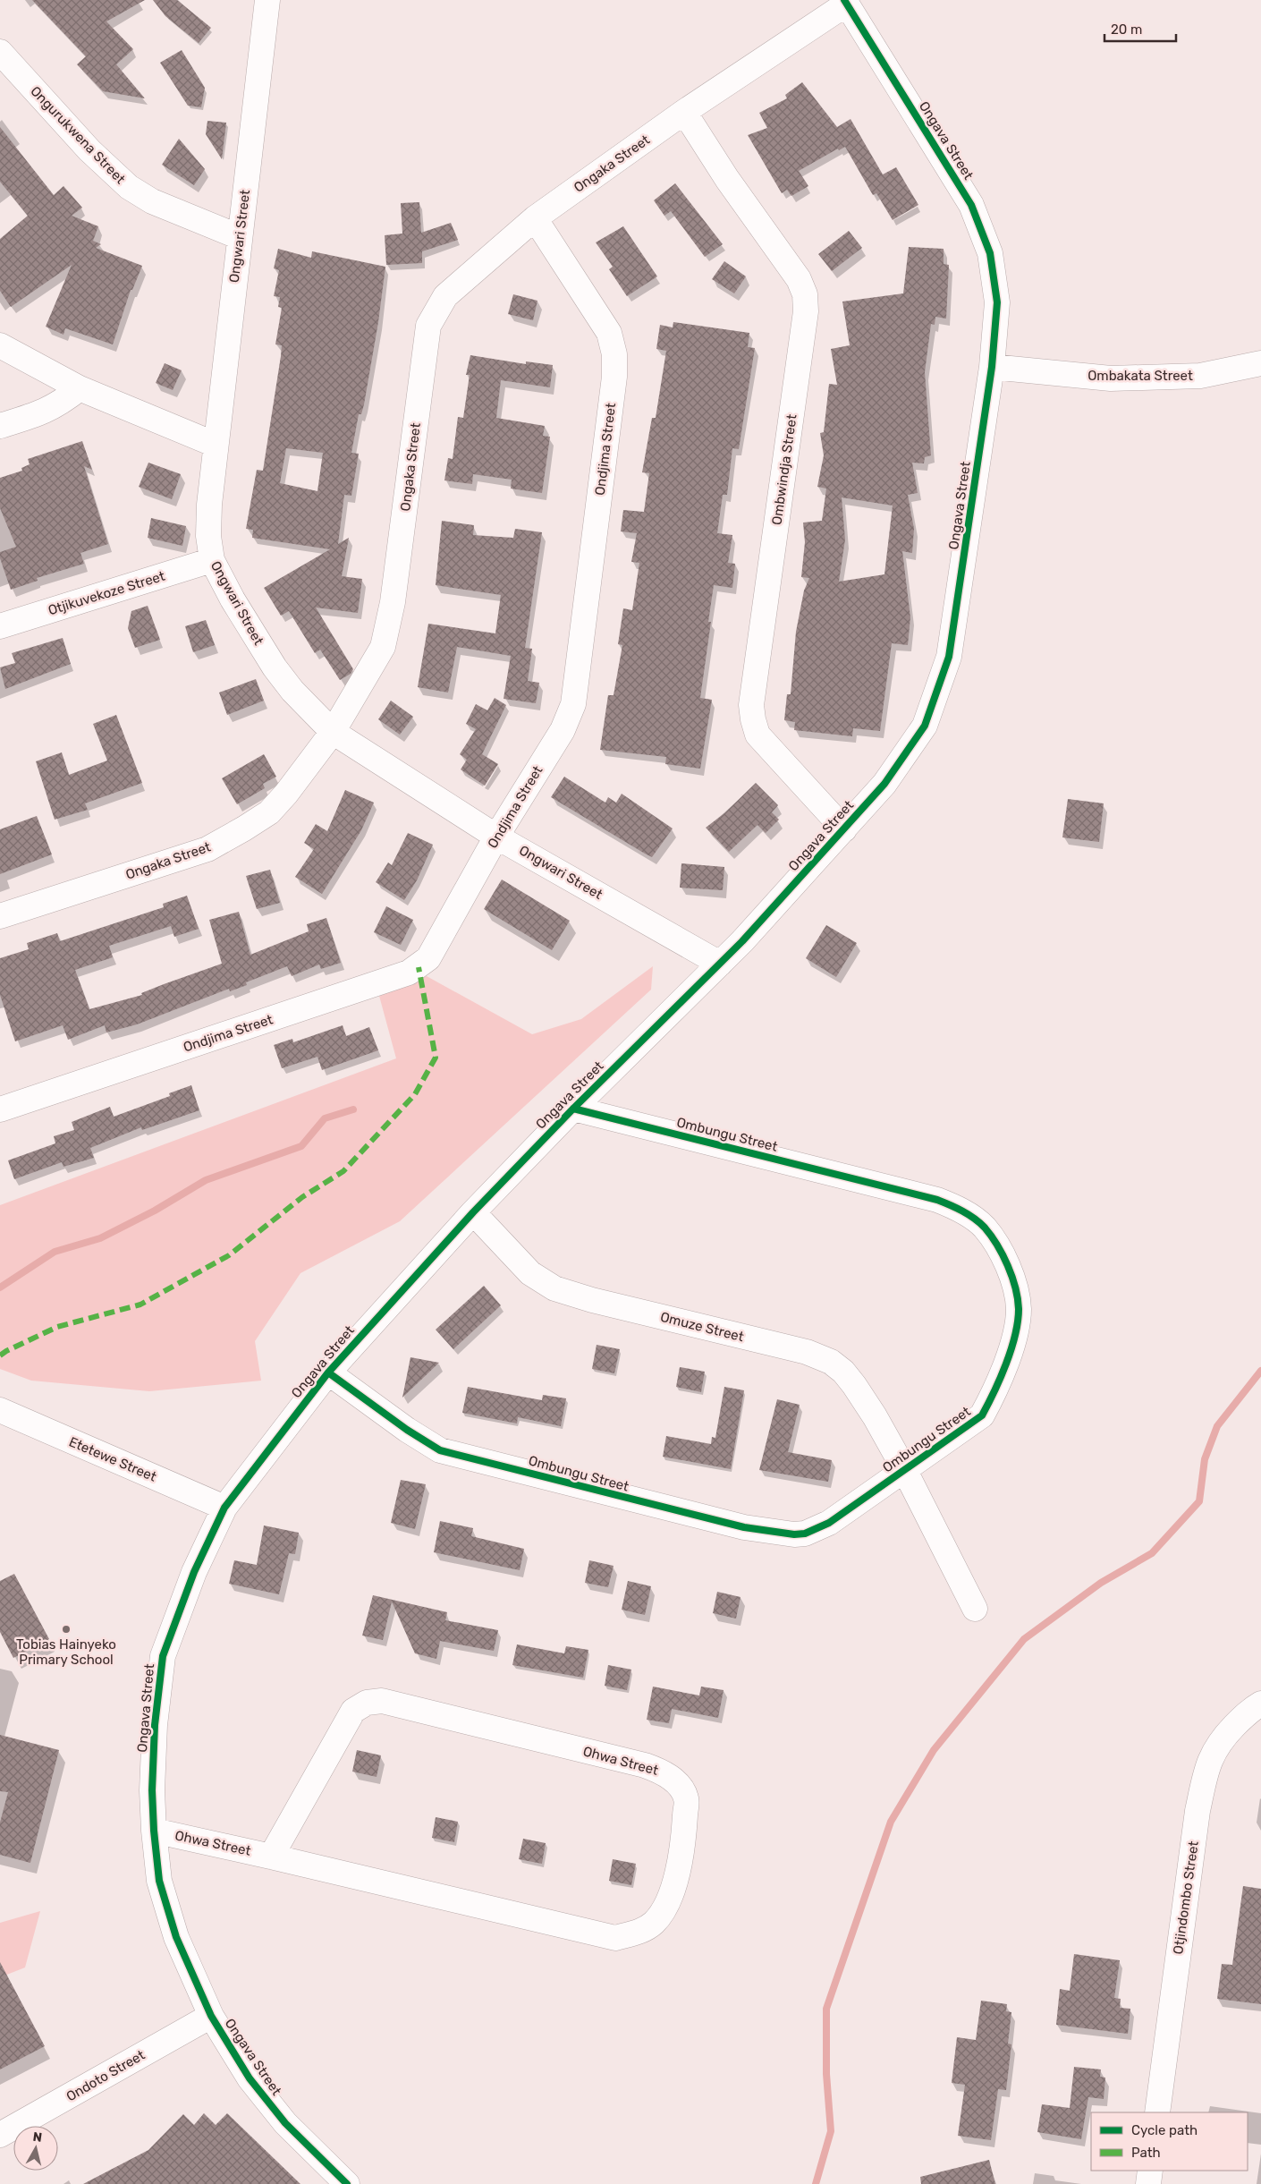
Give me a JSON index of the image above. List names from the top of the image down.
{
  "streets": {
    "street": [
      "Ongurukwena Street",
      "Ongava Street",
      "Ongaka Street",
      "Ongwari Street",
      "Ombakata Street",
      "Ondjima Street",
      "Ombwindja Street",
      "Otjikuvekoze Street",
      "Ombungu Street",
      "Omuze Street",
      "Etetewe Street",
      "Ohwa Street",
      "Otjindombo Street",
      "Ondoto Street"
    ]
  },
  "crossings": [
    ["Ongurukwena Street", "Ongwari Street"],
    ["Ongava Street", "Ongaka Street"],
    ["Ongava Street", "Ongwari Street"],
    ["Ongava Street", "Ombakata Street"],
    ["Ongava Street", "Ombwindja Street"],
    ["Ongava Street", "Ombungu Street"],
    ["Ongava Street", "Omuze Street"],
    ["Ongava Street", "Etetewe Street"],
    ["Ongava Street", "Ohwa Street"],
    ["Ongava Street", "Ondoto Street"],
    ["Ongaka Street", "Ongwari Street"],
    ["Ongaka Street", "Ondjima Street"],
    ["Ongaka Street", "Ombwindja Street"],
    ["Ongwari Street", "Ondjima Street"],
    ["Ongwari Street", "Otjikuvekoze Street"],
    ["Ombungu Street", "Omuze Street"]
  ],
  "places": ["Tobias Hainyeko Primary School"],
  "legend": ["Cycle path", "Path"],
  "scale_bar": "20 m",
  "north": "top"
}
